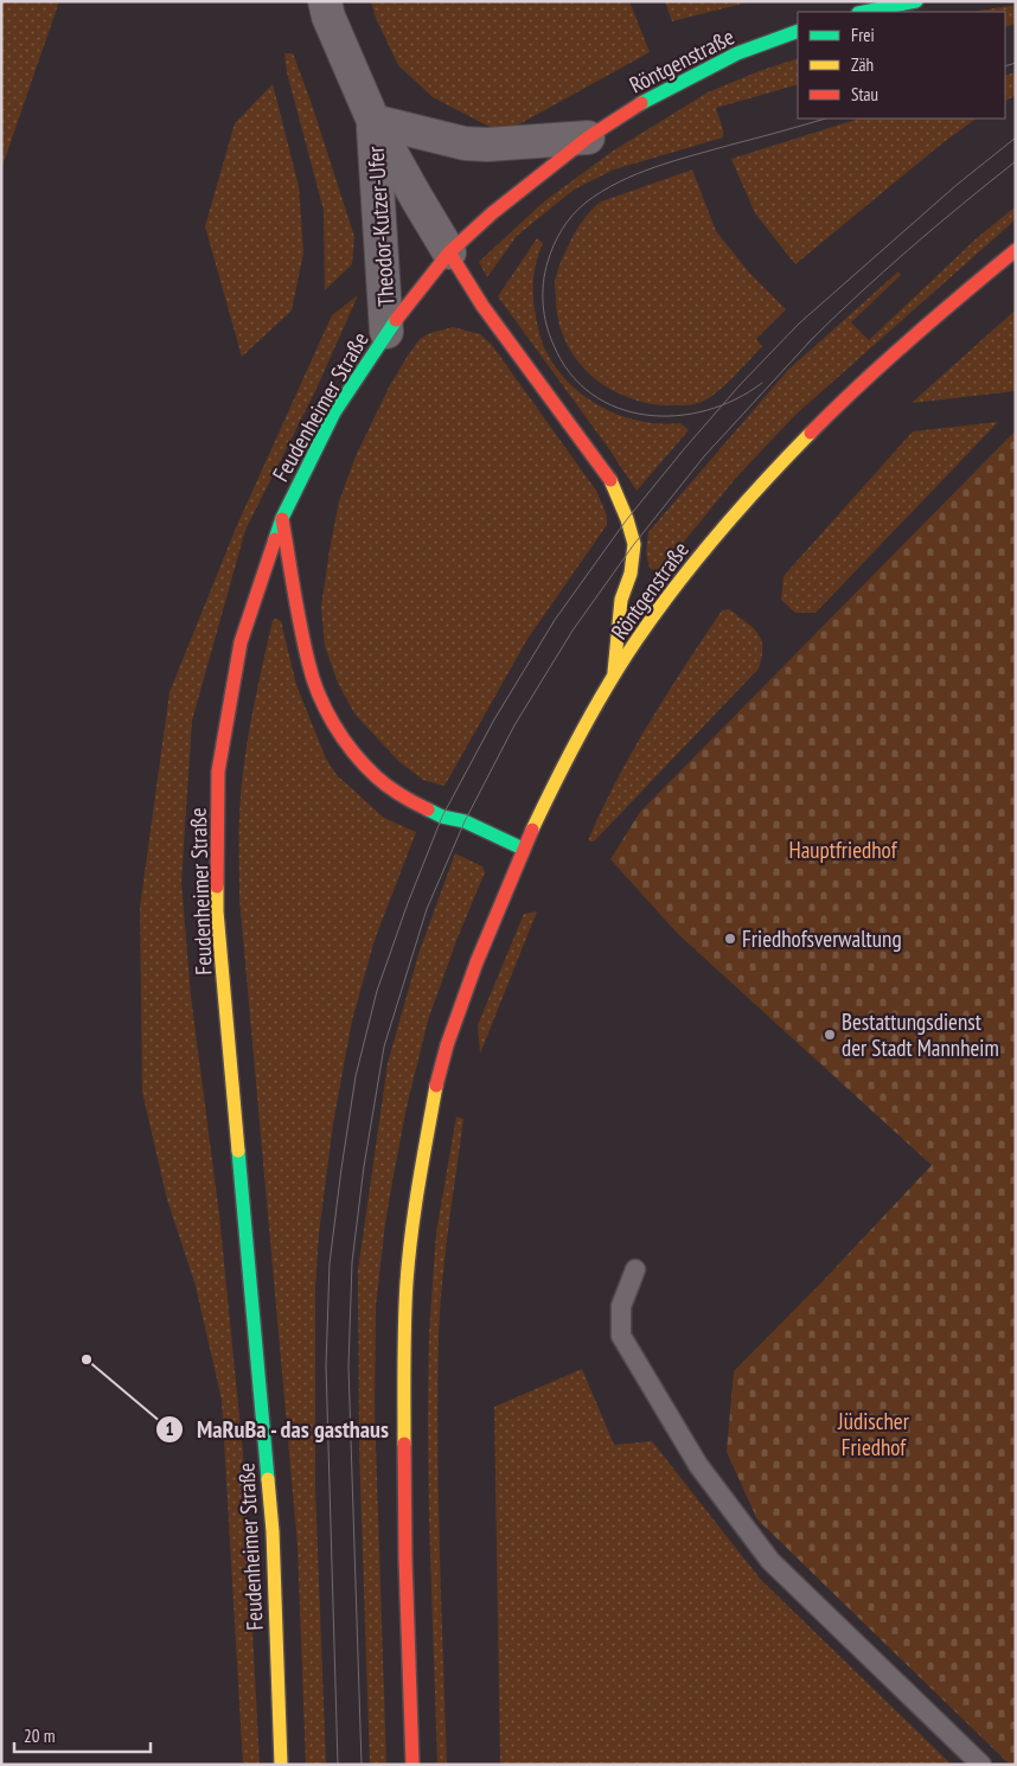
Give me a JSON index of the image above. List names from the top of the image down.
{
  "streets": {
    "main road": ["Röntgenstraße", "Feudenheimer Straße"],
    "street": ["Theodor-Kutzer-Ufer"]
  },
  "crossings": [
    ["Röntgenstraße", "Theodor-Kutzer-Ufer"],
    ["Röntgenstraße", "Feudenheimer Straße"],
    ["Theodor-Kutzer-Ufer", "Feudenheimer Straße"]
  ],
  "parks": ["Hauptfriedhof", "Jüdischer Friedhof"],
  "places": ["Friedhofsverwaltung", "Bestattungsdienst der Stadt Mannheim", "MaRuBa - das gasthaus"],
  "legend": ["Frei", "Zäh", "Stau"],
  "scale_bar": "20 m"
}
